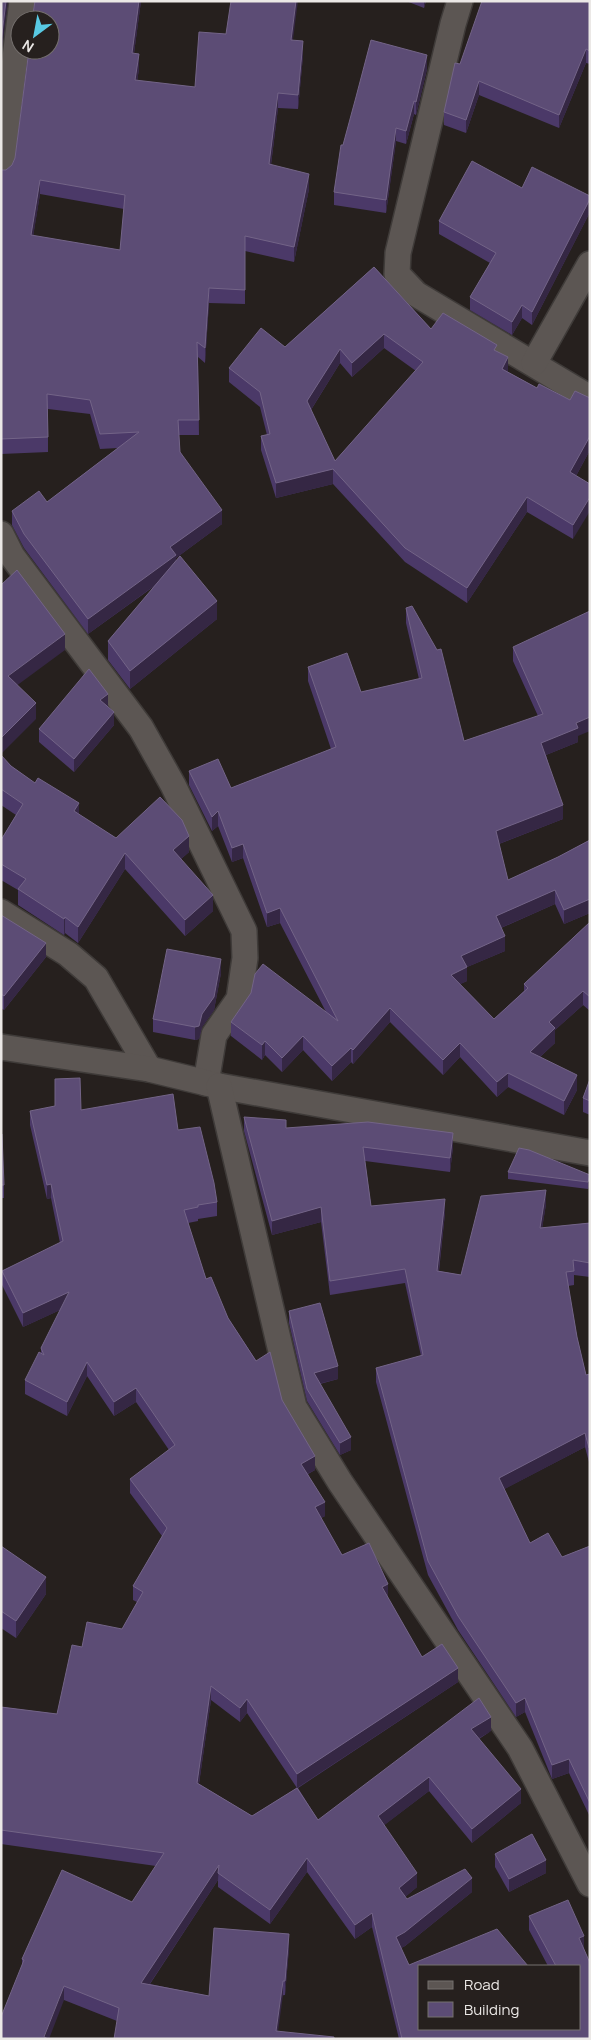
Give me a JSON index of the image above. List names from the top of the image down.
{
  "legend": ["Road", "Building"],
  "north": "bottom left"
}
